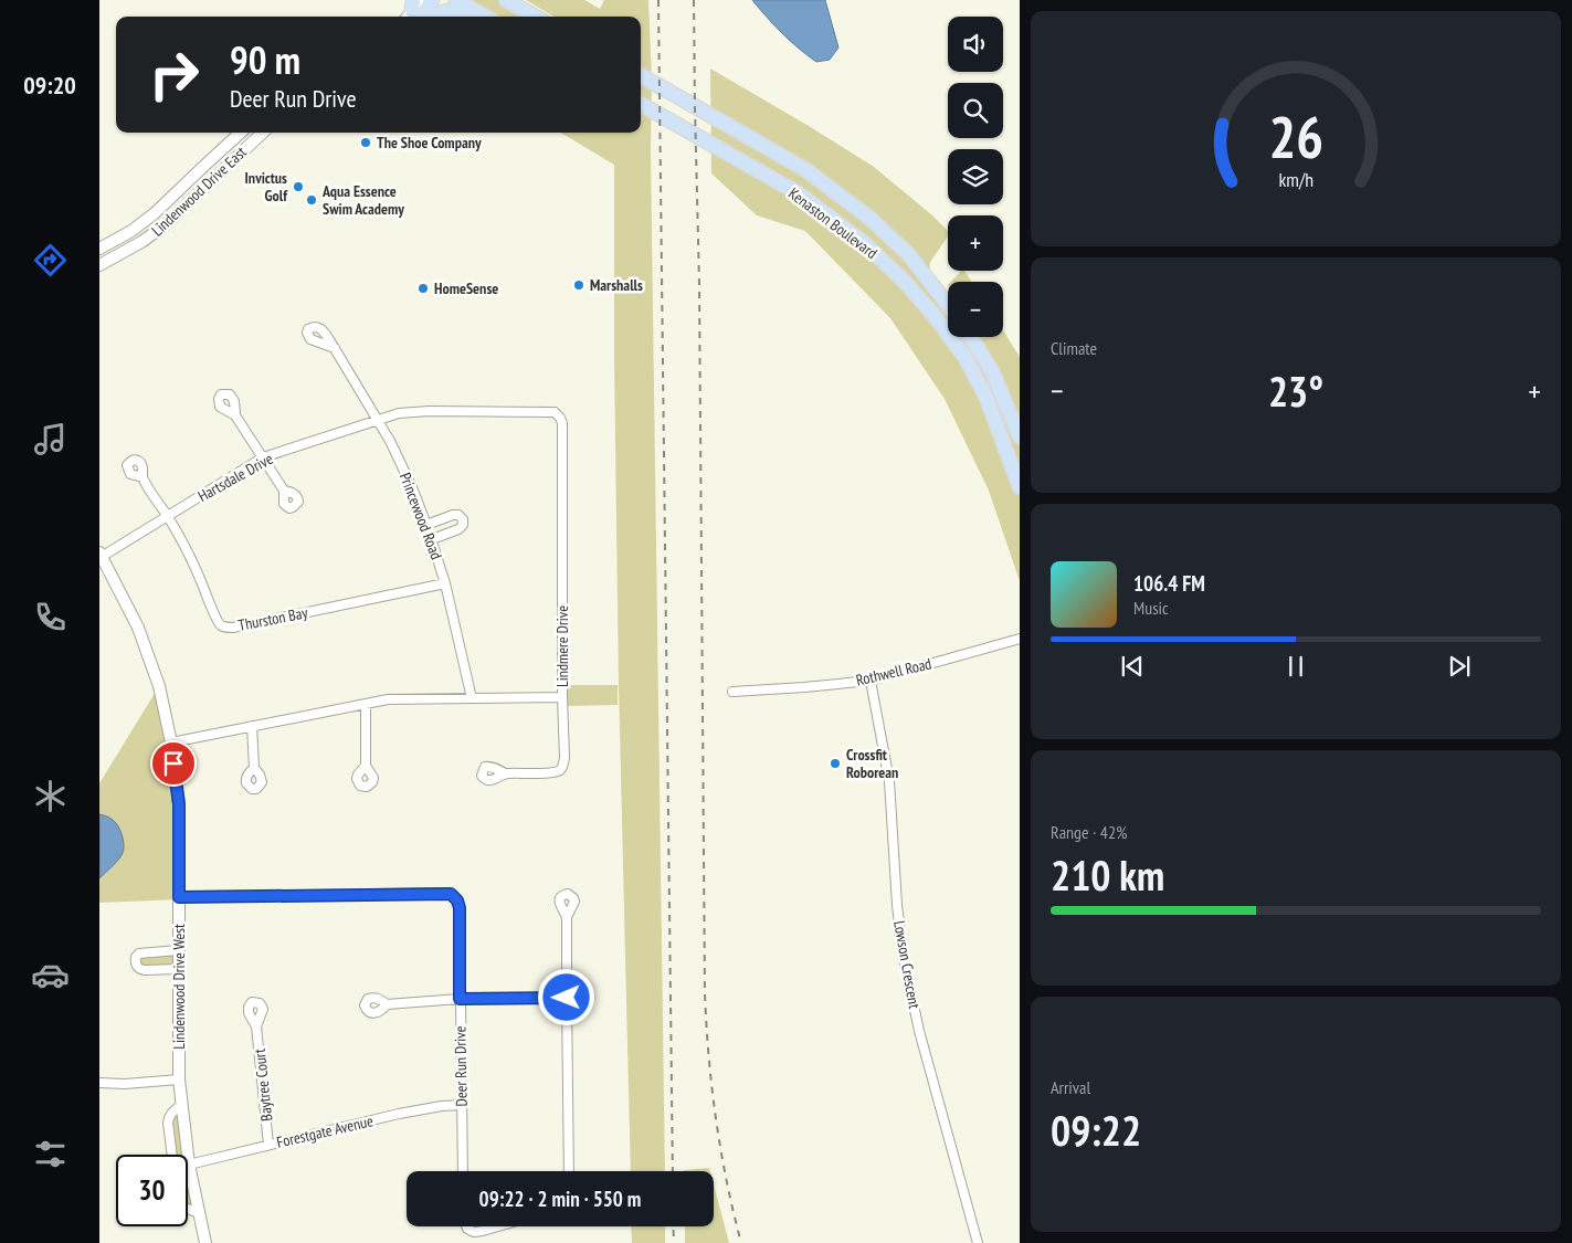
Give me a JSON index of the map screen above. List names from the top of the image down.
{
  "streets": {
    "main road": ["Kenaston Boulevard"],
    "street": [
      "Lindenwood Drive East",
      "Hartsdale Drive",
      "Princewood Road",
      "Thurston Bay",
      "Lindmere Drive",
      "Rothwell Road",
      "Lowson Crescent",
      "Lindenwood Drive West",
      "Deer Run Drive",
      "Baytree Court",
      "Forestgate Avenue"
    ]
  },
  "crossings": [
    ["Hartsdale Drive", "Princewood Road"],
    ["Hartsdale Drive", "Thurston Bay"],
    ["Hartsdale Drive", "Lindmere Drive"],
    ["Hartsdale Drive", "Lindenwood Drive West"],
    ["Princewood Road", "Thurston Bay"],
    ["Princewood Road", "Lindmere Drive"],
    ["Lindmere Drive", "Lindenwood Drive West"],
    ["Rothwell Road", "Lowson Crescent"],
    ["Lindenwood Drive West", "Deer Run Drive"],
    ["Lindenwood Drive West", "Forestgate Avenue"],
    ["Deer Run Drive", "Forestgate Avenue"],
    ["Baytree Court", "Forestgate Avenue"]
  ],
  "places": [
    "The Shoe Company",
    "Invictus Golf",
    "Aqua Essence Swim Academy",
    "Marshalls",
    "HomeSense",
    "Crossfit Roborean"
  ],
  "page": {
    "tabs": "09:20",
    "map_buttons": ["+", "−"],
    "turn": ["90 m", "Deer Run Drive"],
    "tile": [
      "Climate",
      ["Range · 42%", "210 km"],
      ["Arrival", "09:22"]
    ],
    "heat": ["−", "23°", "+"],
    "song": ["106.4 FM", "Music"],
    "limit": "30",
    "trip": "09:22 · 2 min · 550 m",
    "gauge": ["26", "km/h"]
  }
}
